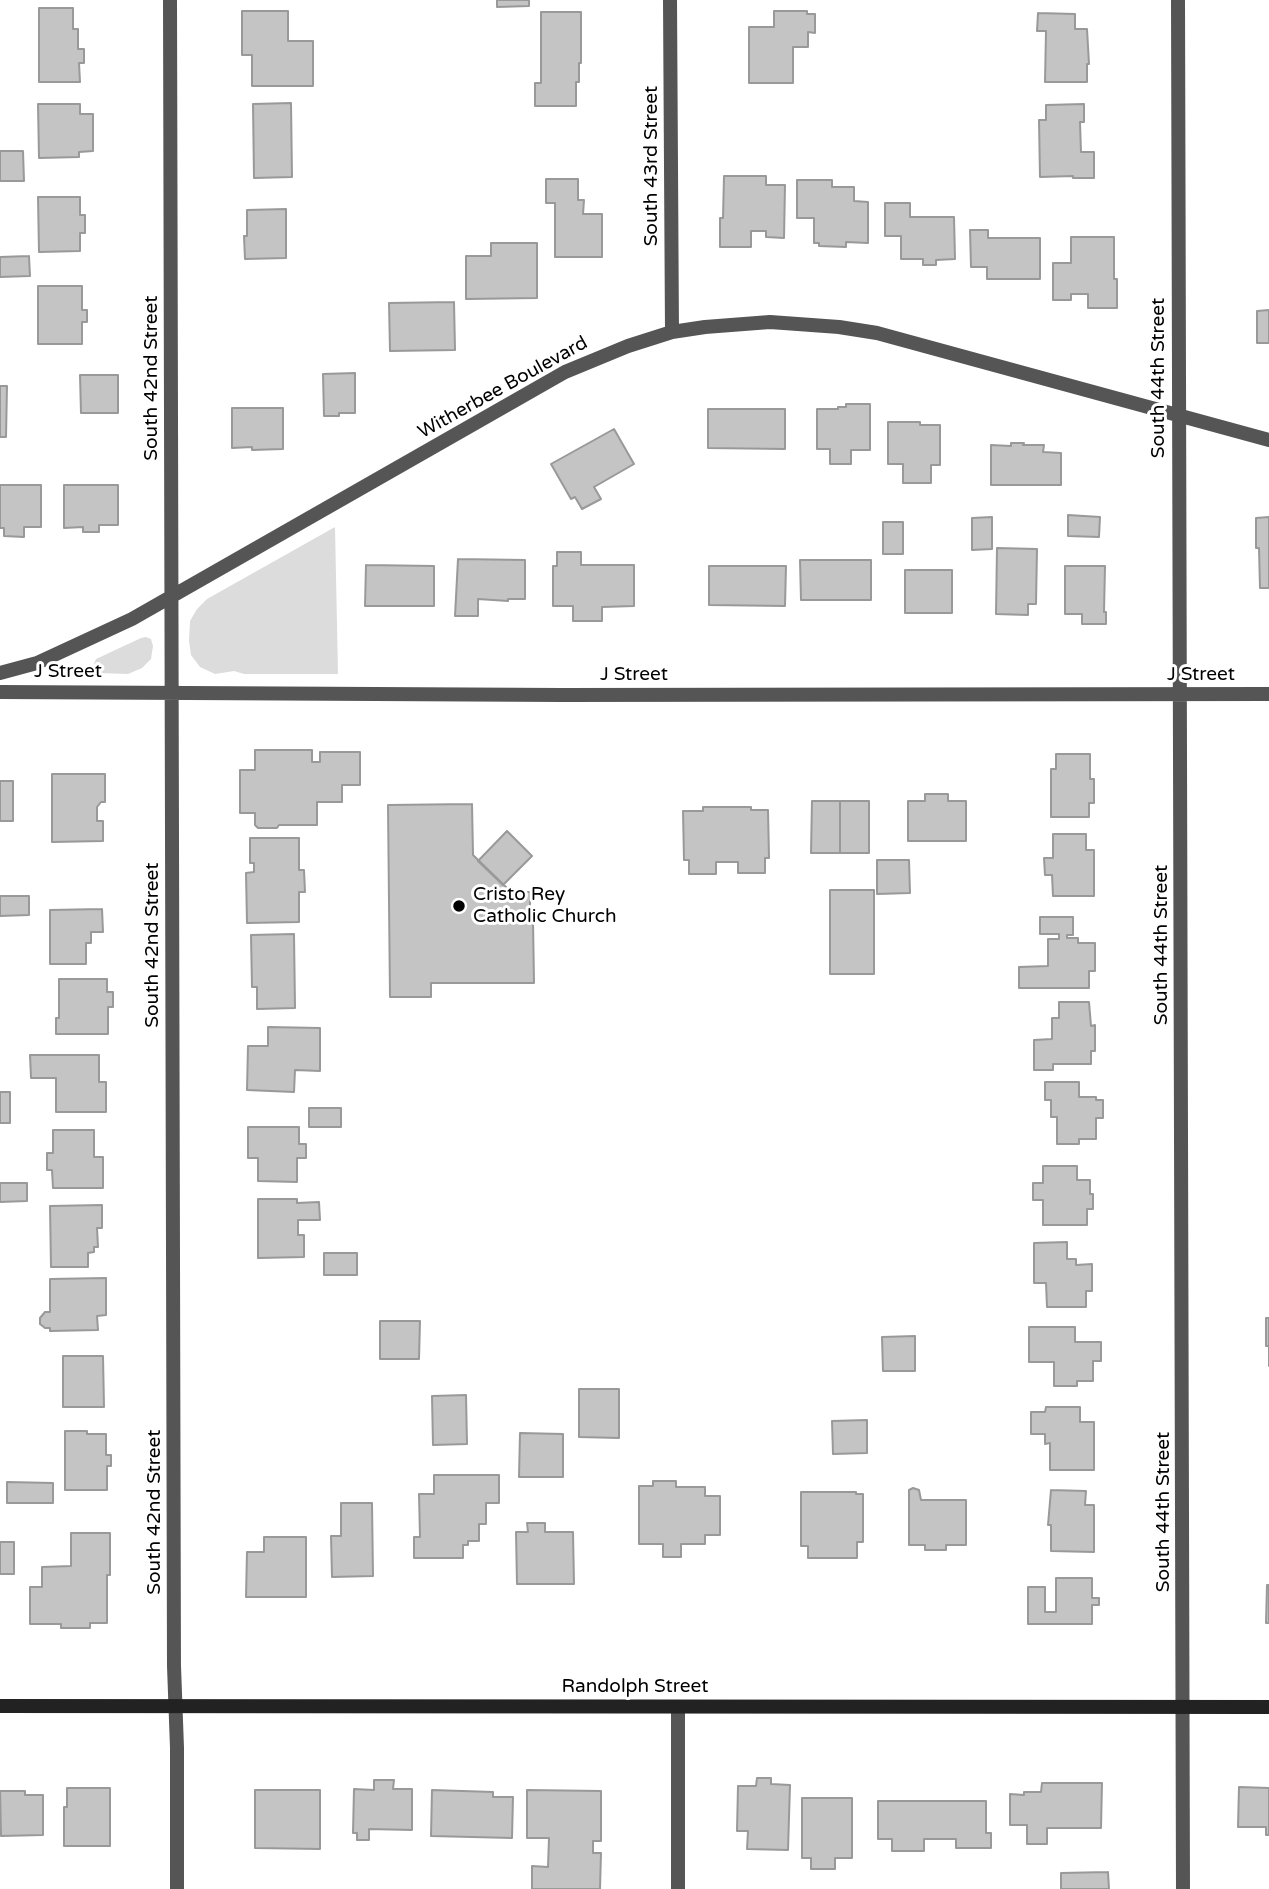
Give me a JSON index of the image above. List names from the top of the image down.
{
  "streets": {
    "main road": ["Randolph Street"],
    "street": [
      "South 43rd Street",
      "South 42nd Street",
      "South 44th Street",
      "Witherbee Boulevard",
      "J Street"
    ]
  },
  "crossings": [
    ["South 43rd Street", "Witherbee Boulevard"],
    ["South 42nd Street", "Witherbee Boulevard"],
    ["South 42nd Street", "J Street"],
    ["South 42nd Street", "Randolph Street"],
    ["South 44th Street", "Witherbee Boulevard"],
    ["South 44th Street", "J Street"],
    ["South 44th Street", "Randolph Street"]
  ],
  "places": ["Cristo Rey Catholic Church"]
}
